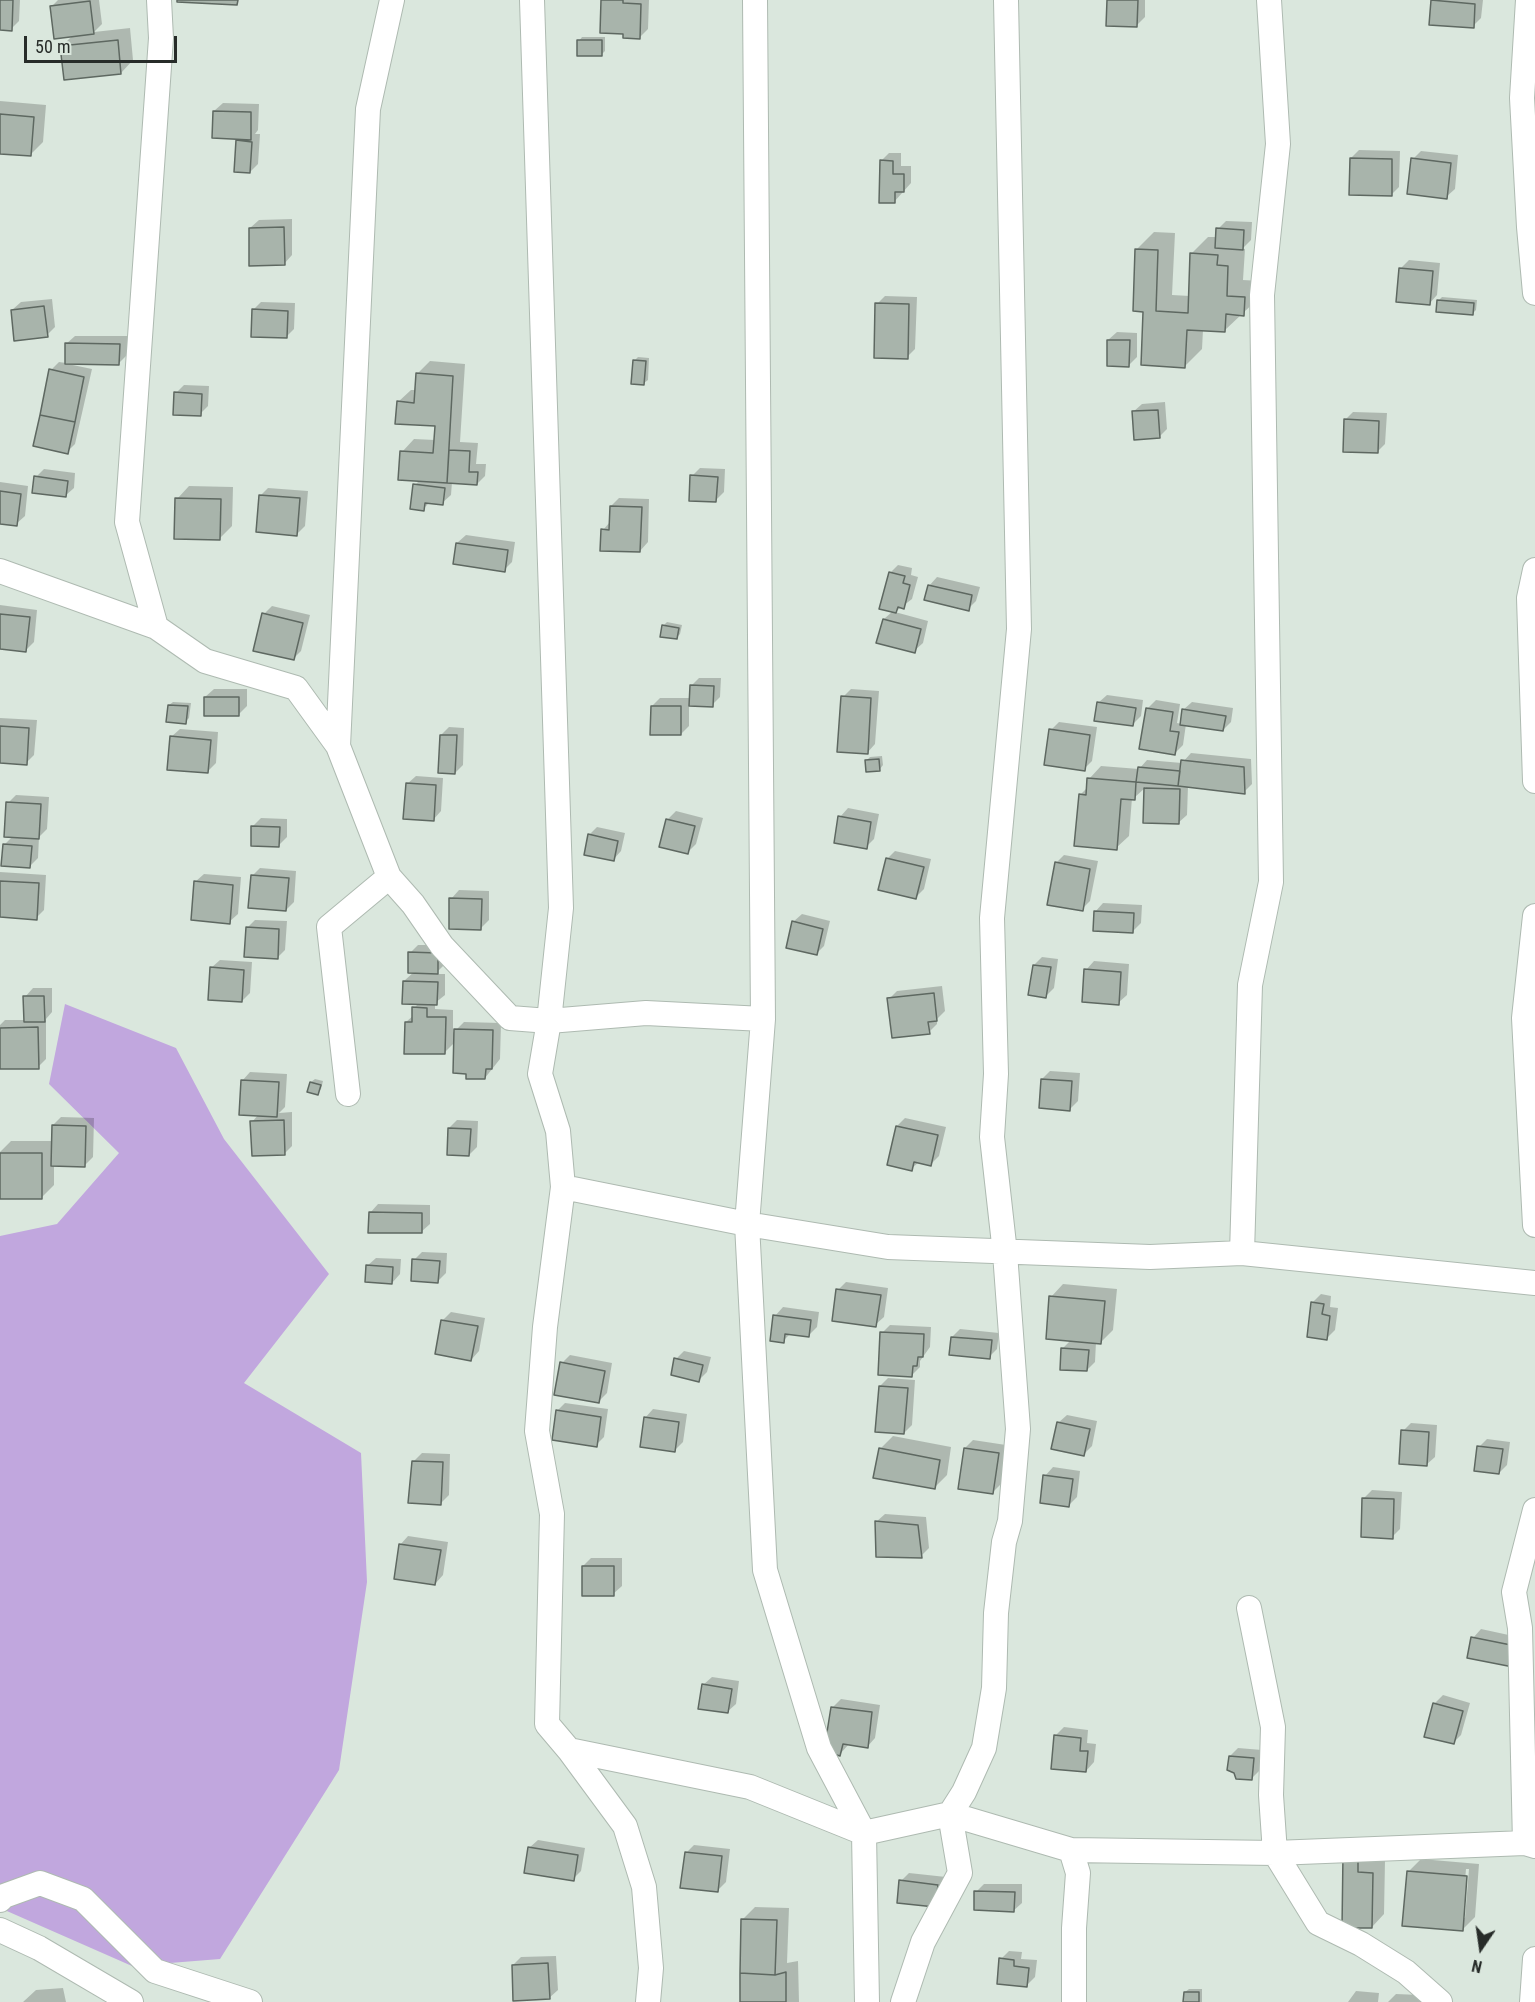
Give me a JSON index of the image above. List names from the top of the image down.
{
  "scale_bar": "50 m",
  "north": "bottom"
}
